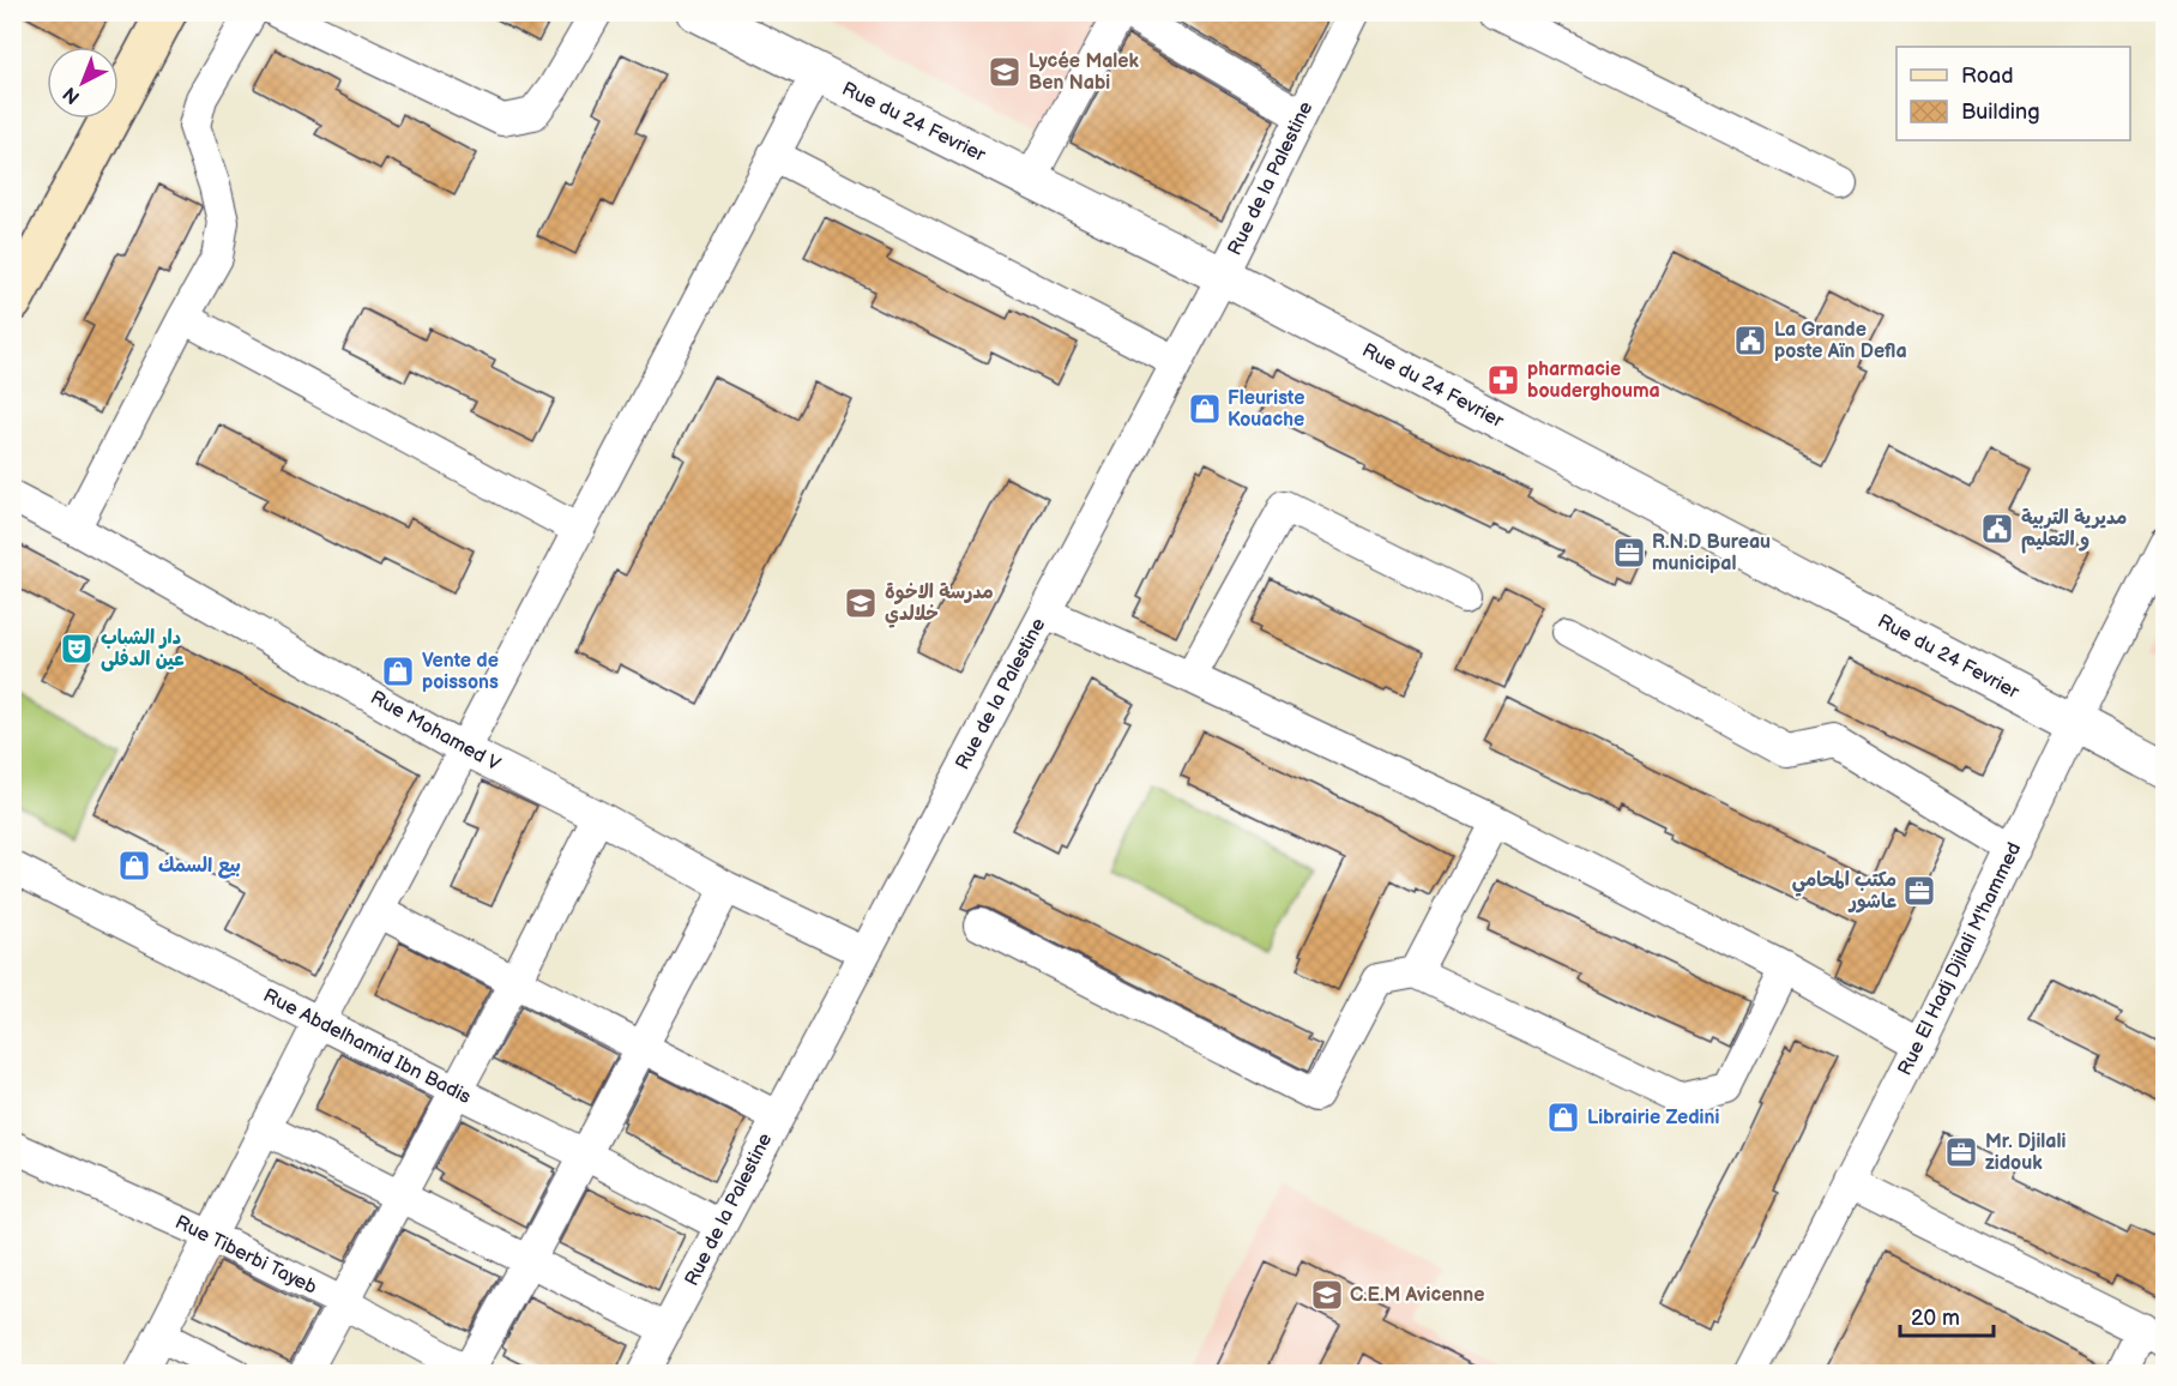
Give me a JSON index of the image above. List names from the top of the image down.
{
  "streets": {
    "street": [
      "Rue du 24 Fevrier",
      "Rue de la Palestine",
      "Rue Mohamed V",
      "Rue El Hadj Djilali M'hammed",
      "Rue Abdelhamid Ibn Badis",
      "Rue Tiberbi Tayeb"
    ]
  },
  "crossings": [
    ["Rue du 24 Fevrier", "Rue de la Palestine"],
    ["Rue du 24 Fevrier", "Rue El Hadj Djilali M'hammed"],
    ["Rue de la Palestine", "Rue Mohamed V"],
    ["Rue de la Palestine", "Rue Abdelhamid Ibn Badis"]
  ],
  "places": {
    "school or university": ["Lycée Malek Ben Nabi", "مدرسة الاخوة خلالدي", "C.E.M Avicenne"],
    "public building": ["La Grande poste Aïn Defla", "مديرية التربية و التعليم"],
    "pharmacy": ["pharmacie bouderghouma"],
    "shop": [
      "Fleuriste Kouache",
      "Vente de poissons",
      "بيع السمك",
      "Librairie Zedini"
    ],
    "office": ["R.N.D Bureau municipal", "مكتب المحامي عاشور", "Mr. Djilali zidouk"],
    "theatre": ["دار الشباب عين الدفلى"]
  },
  "legend": ["Road", "Building"],
  "scale_bar": "20 m",
  "north": "bottom left"
}
